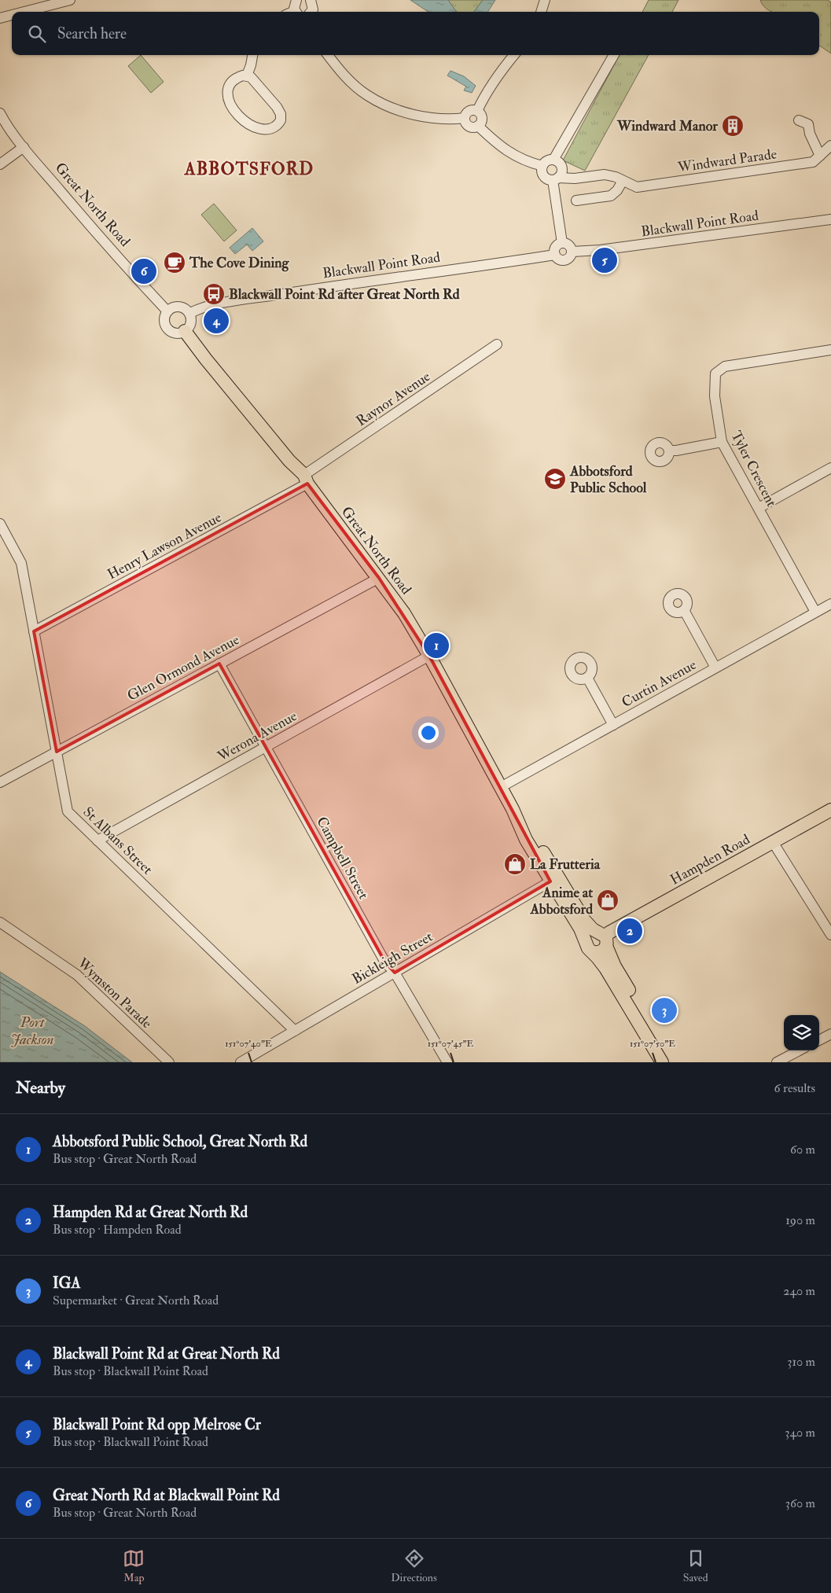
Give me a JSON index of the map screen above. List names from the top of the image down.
{
  "streets": {
    "main road": ["Great North Road", "Hampden Road"],
    "street": [
      "Windward Parade",
      "Blackwall Point Road",
      "Raynor Avenue",
      "Tyler Crescent",
      "Henry Lawson Avenue",
      "Glen Ormond Avenue",
      "Curtin Avenue",
      "Werona Avenue",
      "St Albans Street",
      "Campbell Street",
      "Bickleigh Street",
      "Wymston Parade"
    ]
  },
  "crossings": [
    ["Great North Road", "Blackwall Point Road"],
    ["Great North Road", "Raynor Avenue"],
    ["Great North Road", "Henry Lawson Avenue"],
    ["Great North Road", "Glen Ormond Avenue"],
    ["Great North Road", "Curtin Avenue"],
    ["Great North Road", "Werona Avenue"],
    ["Great North Road", "Hampden Road"],
    ["Great North Road", "Bickleigh Street"],
    ["Raynor Avenue", "Henry Lawson Avenue"],
    ["Tyler Crescent", "Curtin Avenue"],
    ["Henry Lawson Avenue", "St Albans Street"],
    ["Glen Ormond Avenue", "St Albans Street"],
    ["Glen Ormond Avenue", "Campbell Street"],
    ["Werona Avenue", "St Albans Street"],
    ["Werona Avenue", "Campbell Street"],
    ["St Albans Street", "Bickleigh Street"],
    ["Campbell Street", "Bickleigh Street"]
  ],
  "districts": ["ABBOTSFORD"],
  "water": ["Port Jackson"],
  "places": {
    "building": ["Windward Manor"],
    "cafe": ["The Cove Dining"],
    "bus stop": ["Blackwall Point Rd after Great North Rd"],
    "school or university": ["Abbotsford Public School"],
    "shop": ["La Frutteria", "Anime at Abbotsford"]
  },
  "page": {
    "search": "Search here",
    "pins": [
      "5",
      "6",
      "4",
      "1",
      "2",
      "3"
    ],
    "heading": ["Nearby", "6 results"],
    "list": [
      {
        "mark": "1",
        "name": "Abbotsford Public School, Great North Rd",
        "note": "Bus stop · Great North Road",
        "value": "60 m"
      },
      {
        "mark": "2",
        "name": "Hampden Rd at Great North Rd",
        "note": "Bus stop · Hampden Road",
        "value": "190 m"
      },
      {
        "mark": "3",
        "name": "IGA",
        "note": "Supermarket · Great North Road",
        "value": "240 m"
      },
      {
        "mark": "4",
        "name": "Blackwall Point Rd at Great North Rd",
        "note": "Bus stop · Blackwall Point Road",
        "value": "310 m"
      },
      {
        "mark": "5",
        "name": "Blackwall Point Rd opp Melrose Cr",
        "note": "Bus stop · Blackwall Point Road",
        "value": "340 m"
      },
      {
        "mark": "6",
        "name": "Great North Rd at Blackwall Point Rd",
        "note": "Bus stop · Great North Road",
        "value": "360 m"
      }
    ],
    "nav": ["Map", "Directions", "Saved"]
  },
  "coordinates": ["151°07'40\"E", "151°07'45\"E", "151°07'50\"E"]
}
